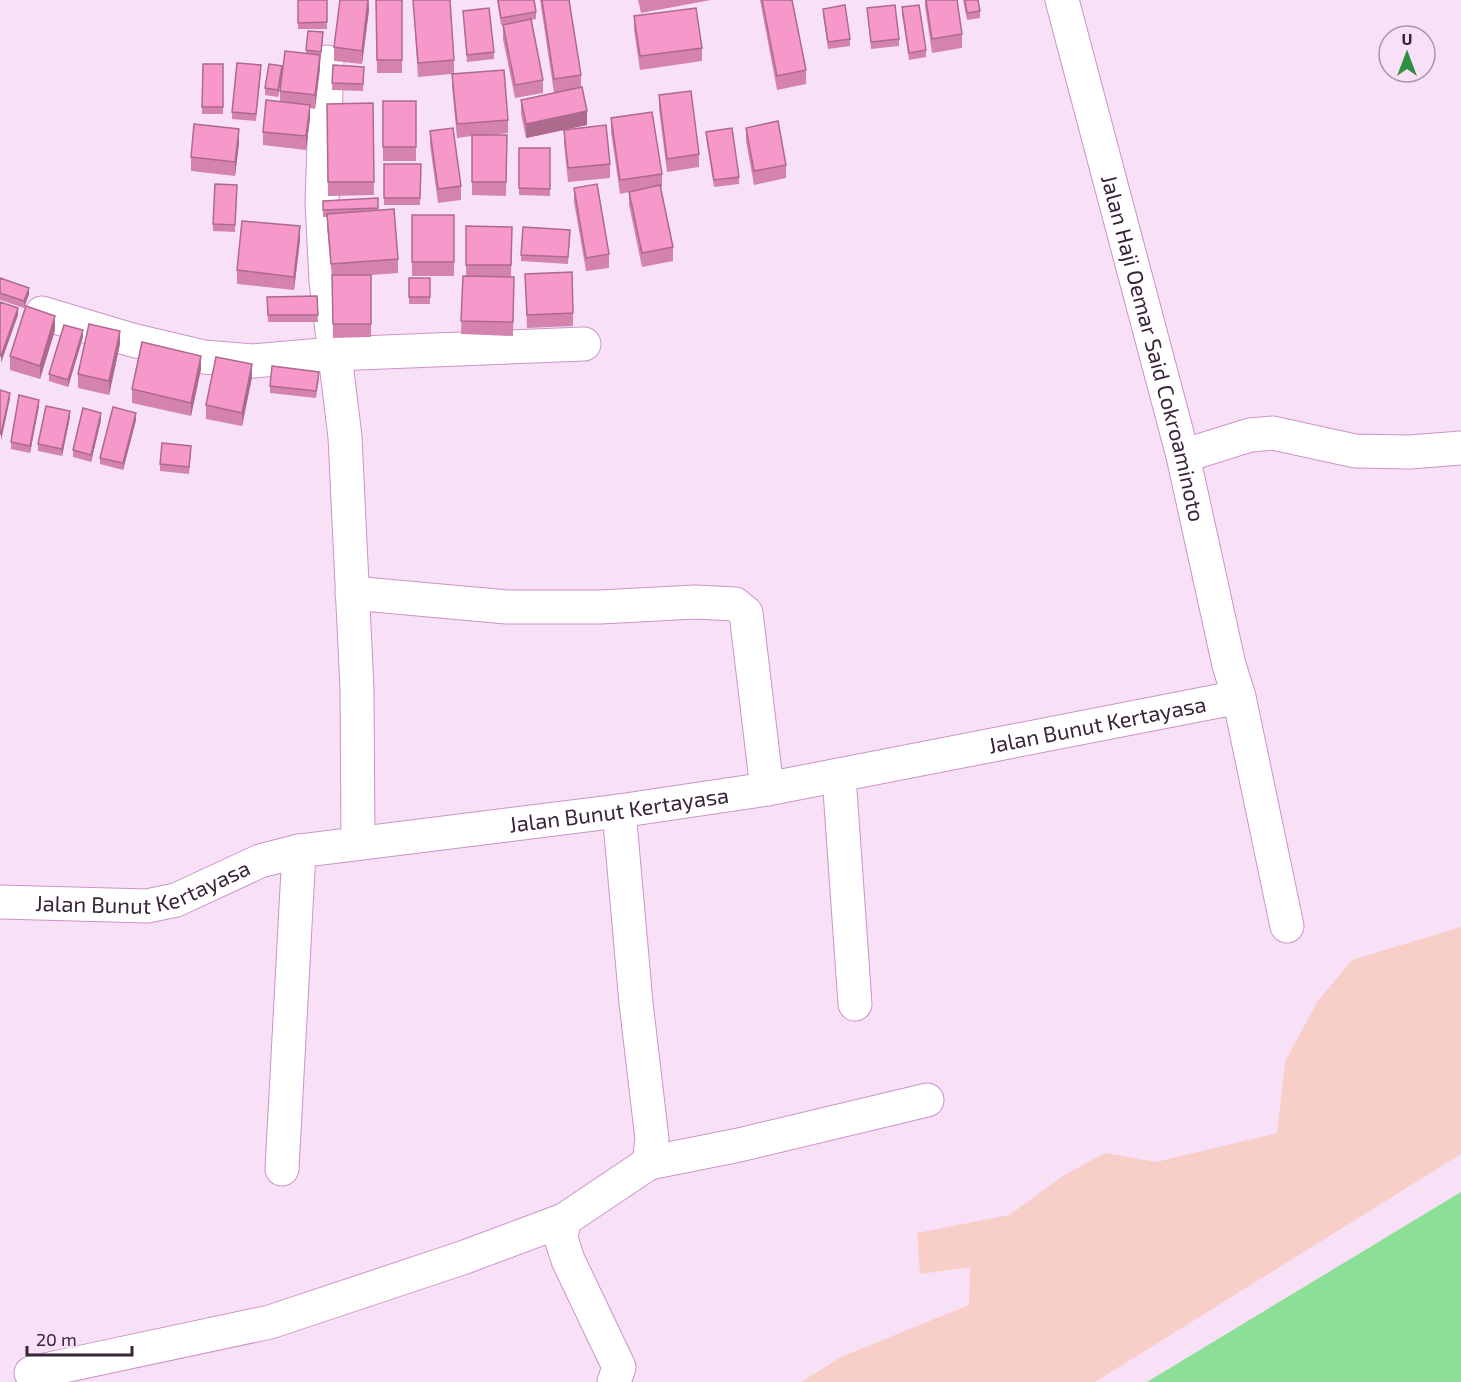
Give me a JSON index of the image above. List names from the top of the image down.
{
  "streets": {
    "street": ["Jalan Haji Oemar Said Cokroaminoto", "Jalan Bunut Kertayasa"]
  },
  "crossings": [
    ["Jalan Haji Oemar Said Cokroaminoto", "Jalan Bunut Kertayasa"]
  ],
  "scale_bar": "20 m",
  "north": "top"
}
